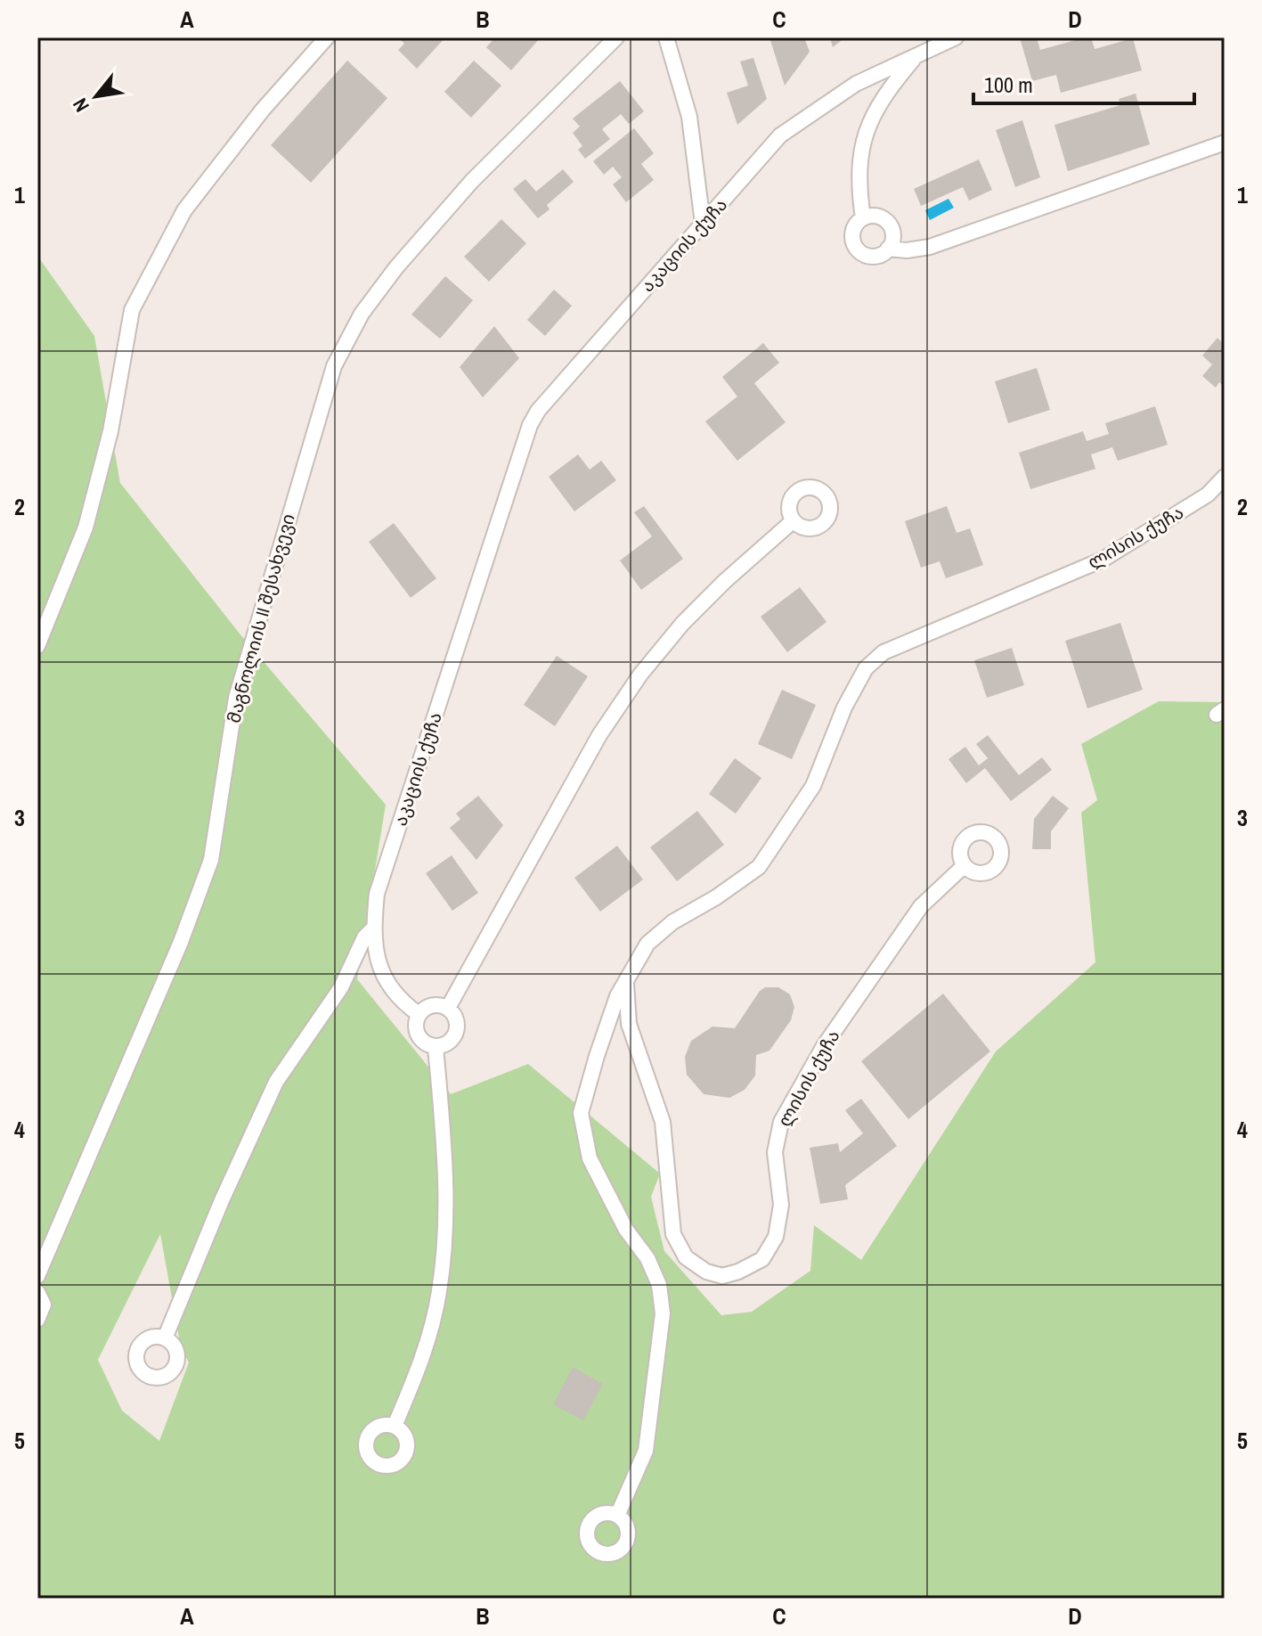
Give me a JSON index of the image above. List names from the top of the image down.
{
  "streets": {
    "street": ["აკაციის ქუჩა", "ლისის ქუჩა", "მაგნოლიის II შესახვევი"]
  },
  "scale_bar": "100 m",
  "north": "bottom left",
  "grid": {
    "columns": [
      "A",
      "B",
      "C",
      "D"
    ],
    "rows": [
      "1",
      "2",
      "3",
      "4",
      "5"
    ]
  }
}
